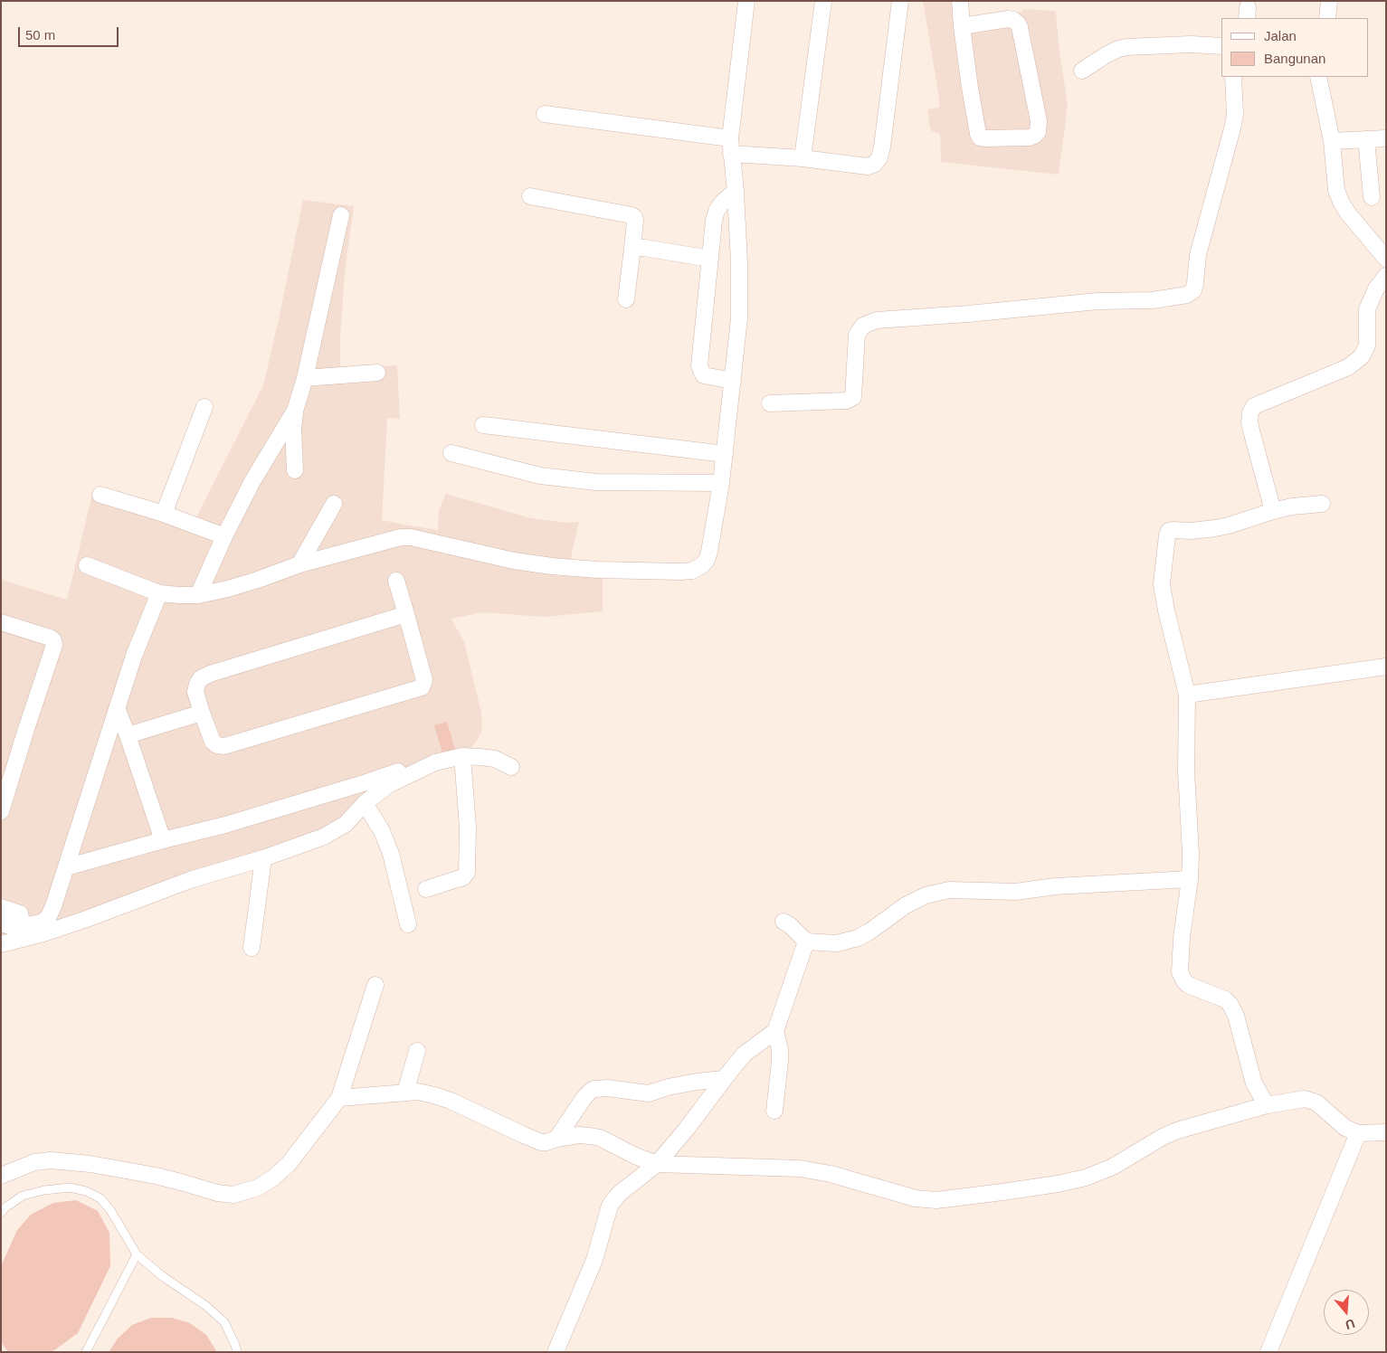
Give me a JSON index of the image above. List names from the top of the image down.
{
  "legend": ["Jalan", "Bangunan"],
  "scale_bar": "50 m",
  "north": "bottom"
}
